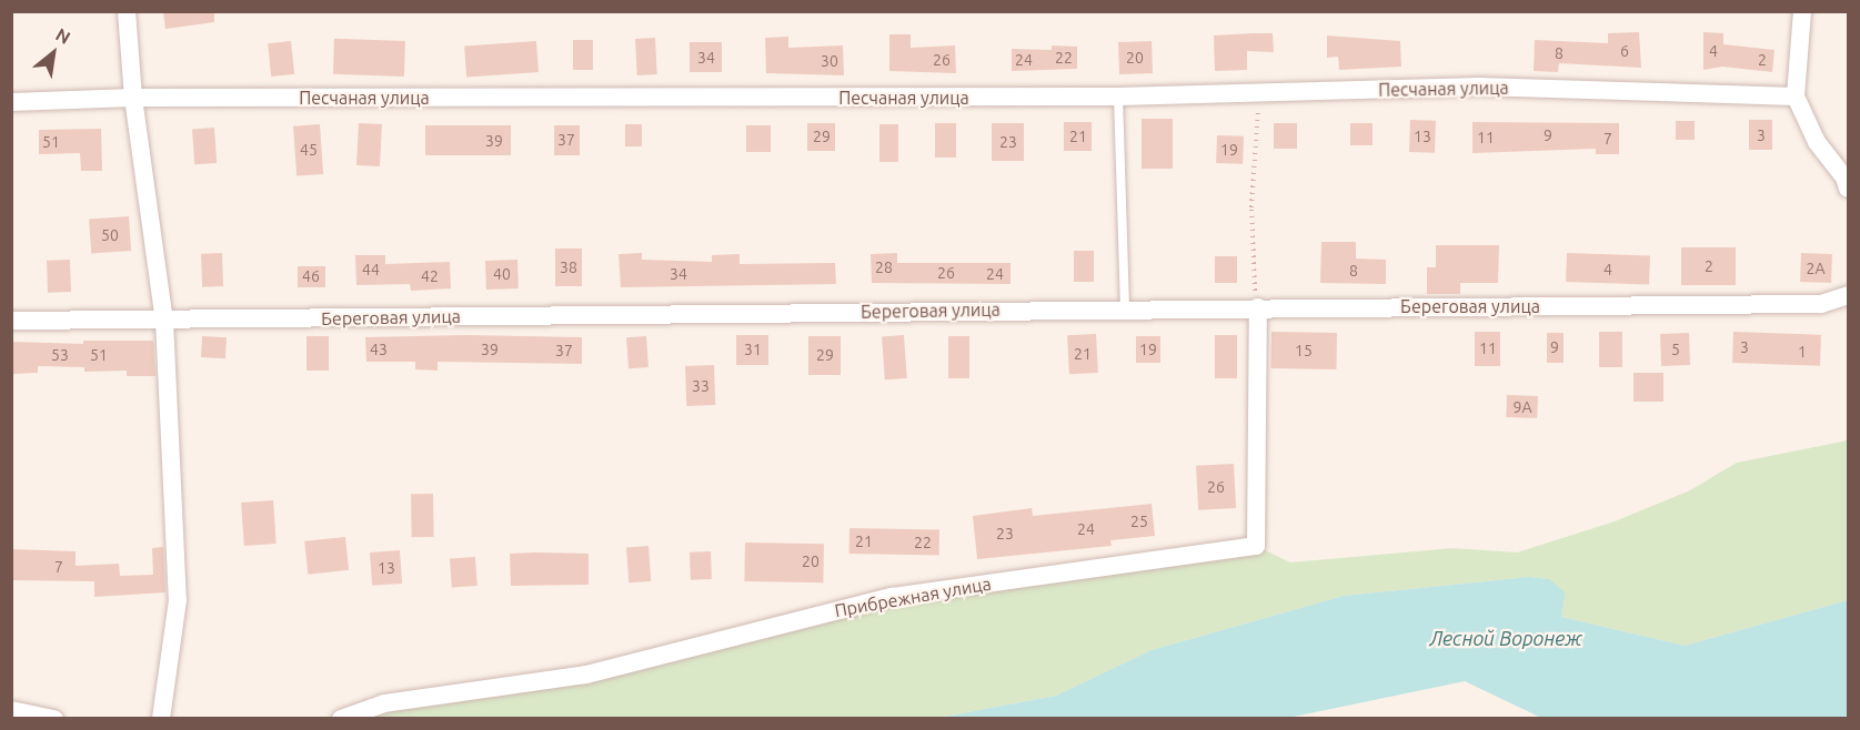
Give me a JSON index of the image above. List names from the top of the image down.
{
  "streets": {
    "street": ["Песчаная улица", "Береговая улица", "Прибрежная улица"]
  },
  "crossings": [
    ["Береговая улица", "Прибрежная улица"]
  ],
  "water": ["Лесной Воронеж"],
  "house_numbers": [
    "6",
    "4",
    "8",
    "34",
    "22",
    "20",
    "26",
    "24",
    "2",
    "30",
    "9",
    "3",
    "29",
    "21",
    "13",
    "11",
    "7",
    "37",
    "39",
    "51",
    "23",
    "45",
    "19",
    "50",
    "2",
    "38",
    "28",
    "2А",
    "44",
    "4",
    "8",
    "26",
    "40",
    "34",
    "24",
    "46",
    "42",
    "9",
    "3",
    "11",
    "43",
    "39",
    "31",
    "19",
    "5",
    "37",
    "15",
    "1",
    "21",
    "53",
    "51",
    "29",
    "33",
    "9А",
    "26",
    "25",
    "24",
    "23",
    "21",
    "22",
    "20",
    "7",
    "13"
  ],
  "north": "top right"
}
